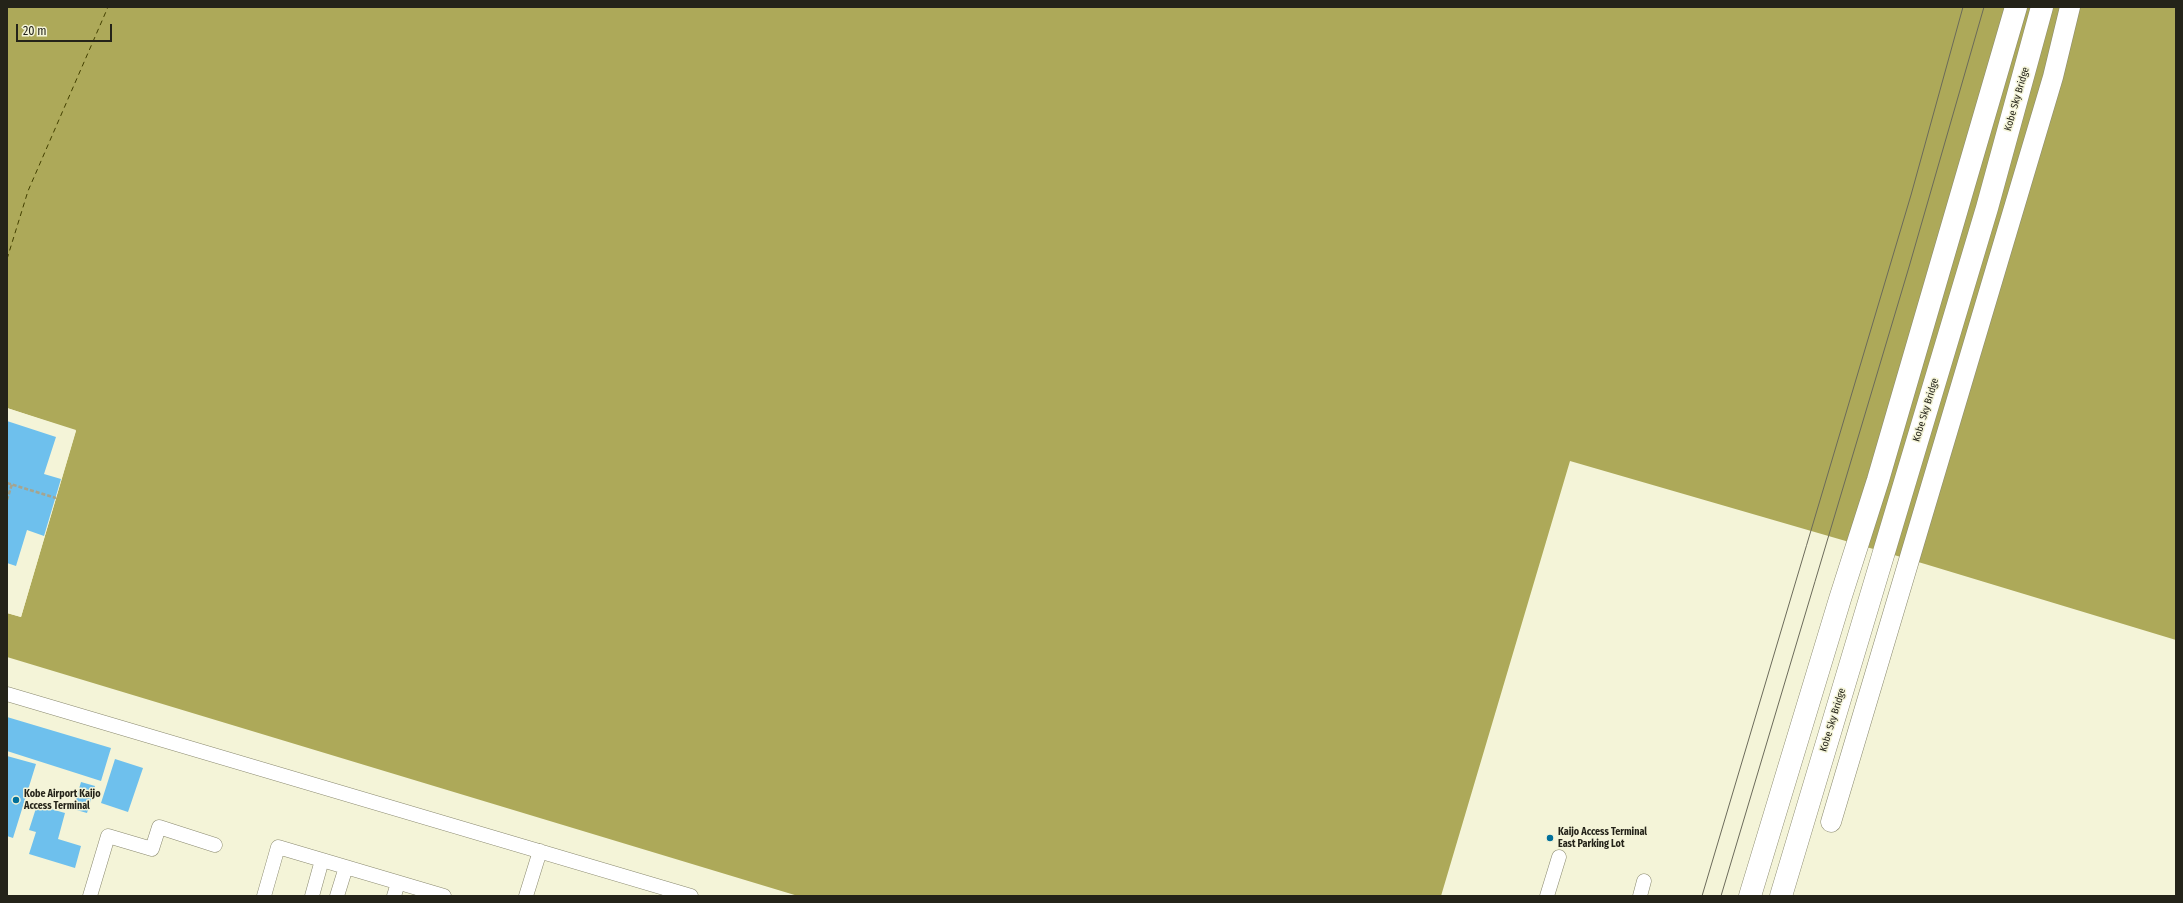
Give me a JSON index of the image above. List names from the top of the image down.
{
  "streets": {
    "street": ["Kobe Sky Bridge"]
  },
  "places": ["Kobe Airport Kaijo Access Terminal", "Kaijo Access Terminal East Parking Lot"],
  "scale_bar": "20 m"
}
